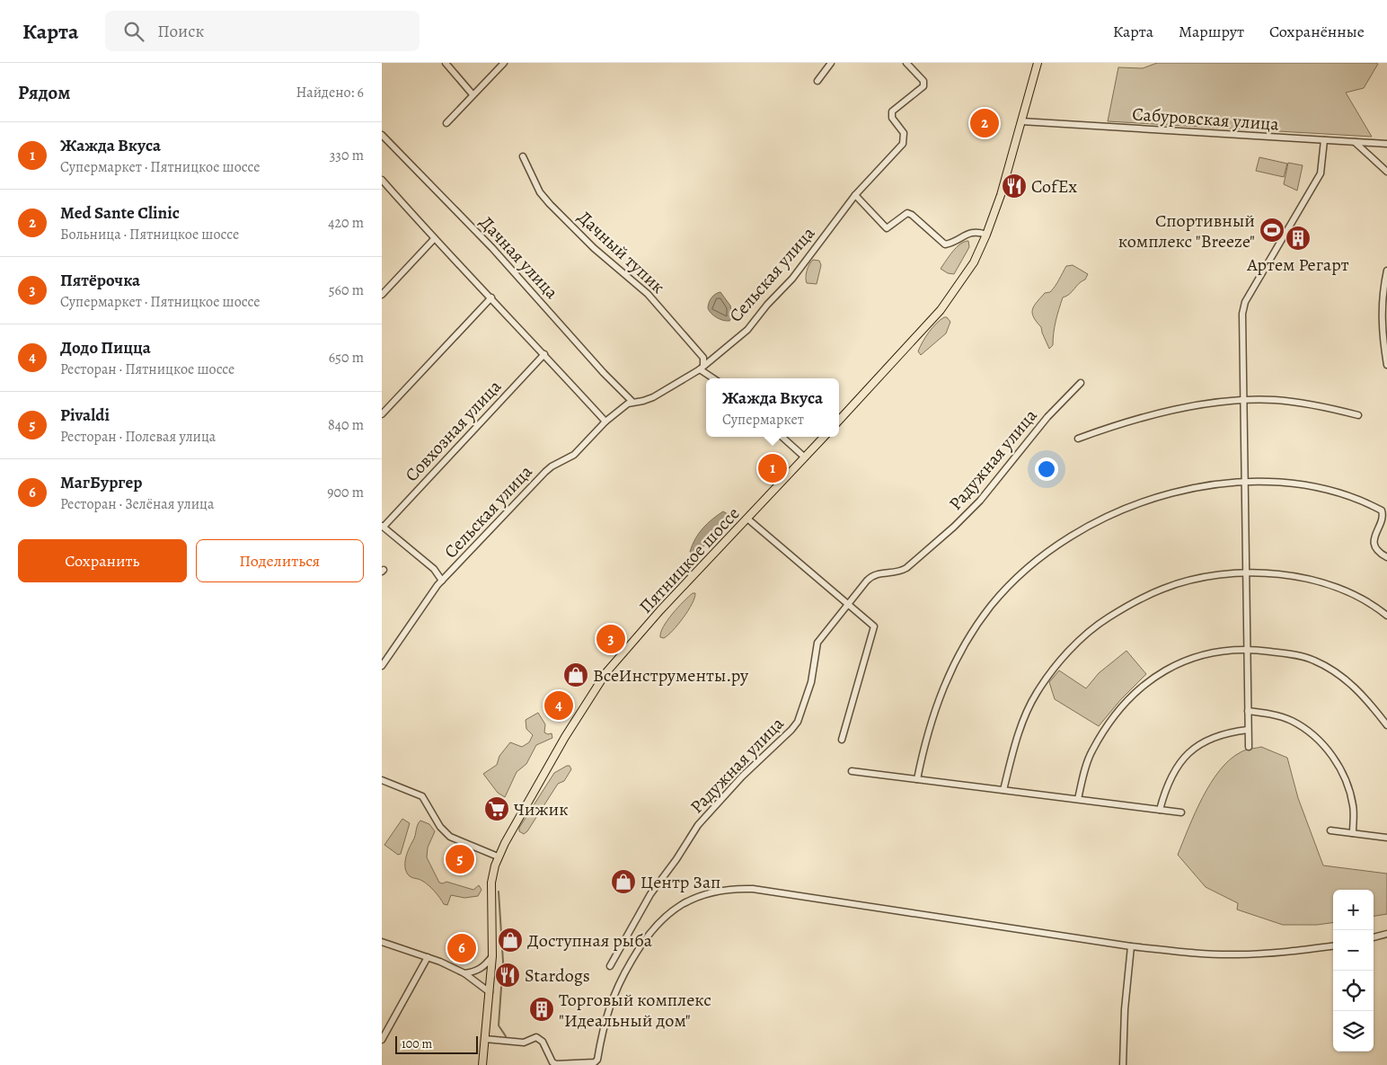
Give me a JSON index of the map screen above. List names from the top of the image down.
{
  "streets": {
    "main road": ["Пятницкое шоссе"],
    "street": [
      "Сабуровская улица",
      "Дачный тупик",
      "Дачная улица",
      "Сельская улица",
      "Совхозная улица",
      "Радужная улица"
    ]
  },
  "crossings": [
    ["Дачный тупик", "Сельская улица"],
    ["Дачная улица", "Сельская улица"]
  ],
  "places": {
    "restaurant": ["CofEx", "Stardogs"],
    "sports": ["Спортивный комплекс \"Breeze\""],
    "building": ["Артем Регарт", "Торговый комплекс \"Идеальный дом\""],
    "shop": ["ВсеИнструменты.ру", "Центр Зап", "Доступная рыба"],
    "supermarket": ["Чижик"]
  },
  "scale_bar": "100 m",
  "page": {
    "header": "Карта",
    "search": "Поиск",
    "nav": ["Карта", "Маршрут", "Сохранённые"],
    "heading": ["Рядом", "Найдено: 6"],
    "pins": [
      "2",
      "1",
      "3",
      "4",
      "5",
      "6"
    ],
    "list": [
      {
        "mark": "1",
        "name": "Жажда Вкуса",
        "note": "Супермаркет · Пятницкое шоссе",
        "value": "330 m"
      },
      {
        "mark": "2",
        "name": "Med Sante Clinic",
        "note": "Больница · Пятницкое шоссе",
        "value": "420 m"
      },
      {
        "mark": "3",
        "name": "Пятёрочка",
        "note": "Супермаркет · Пятницкое шоссе",
        "value": "560 m"
      },
      {
        "mark": "4",
        "name": "Додо Пицца",
        "note": "Ресторан · Пятницкое шоссе",
        "value": "650 m"
      },
      {
        "mark": "5",
        "name": "Pivaldi",
        "note": "Ресторан · Полевая улица",
        "value": "840 m"
      },
      {
        "mark": "6",
        "name": "МагБургер",
        "note": "Ресторан · Зелёная улица",
        "value": "900 m"
      }
    ],
    "popup": ["Жажда Вкуса", "Супермаркет"],
    "buttons": ["Сохранить", "Поделиться"],
    "map_buttons": ["+", "−"],
    "scale": "100 m"
  }
}
